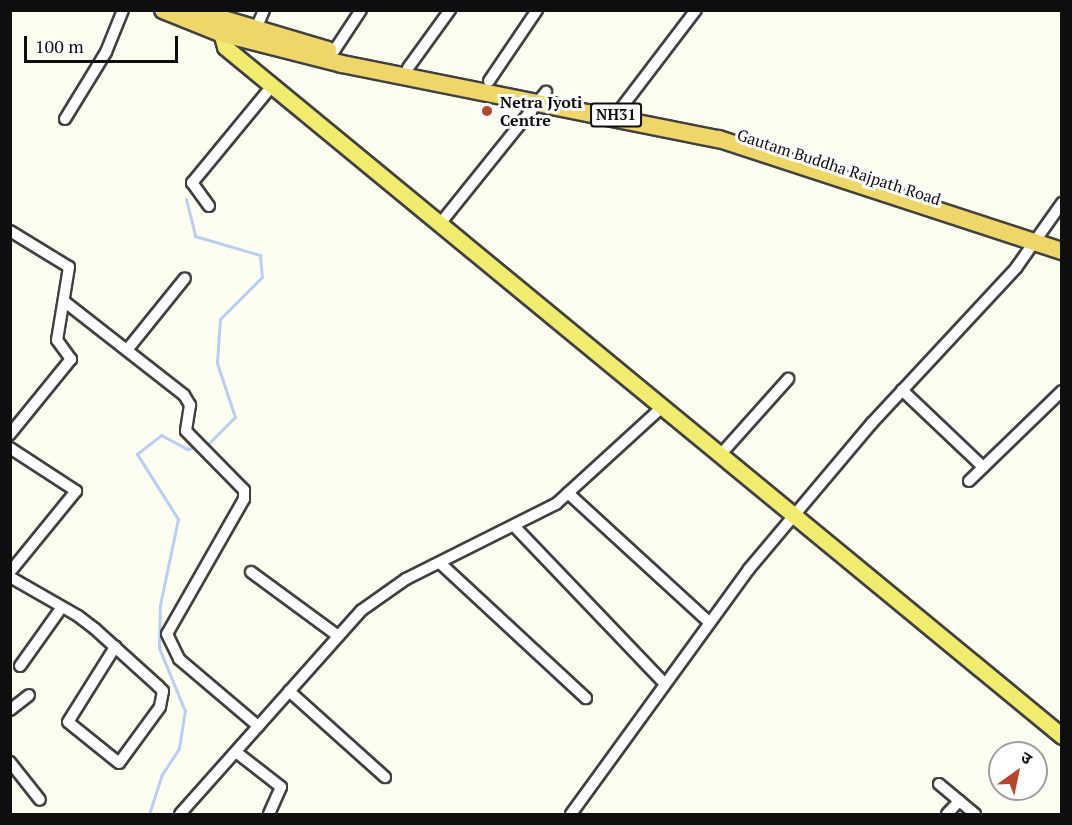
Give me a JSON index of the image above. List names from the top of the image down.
{
  "streets": {
    "highway": ["NH31", "Gautam Buddha Rajpath Road"]
  },
  "crossings": [
    ["NH31", "Gautam Buddha Rajpath Road"]
  ],
  "places": ["Netra Jyoti Centre"],
  "scale_bar": "100 m",
  "north": "top right"
}
